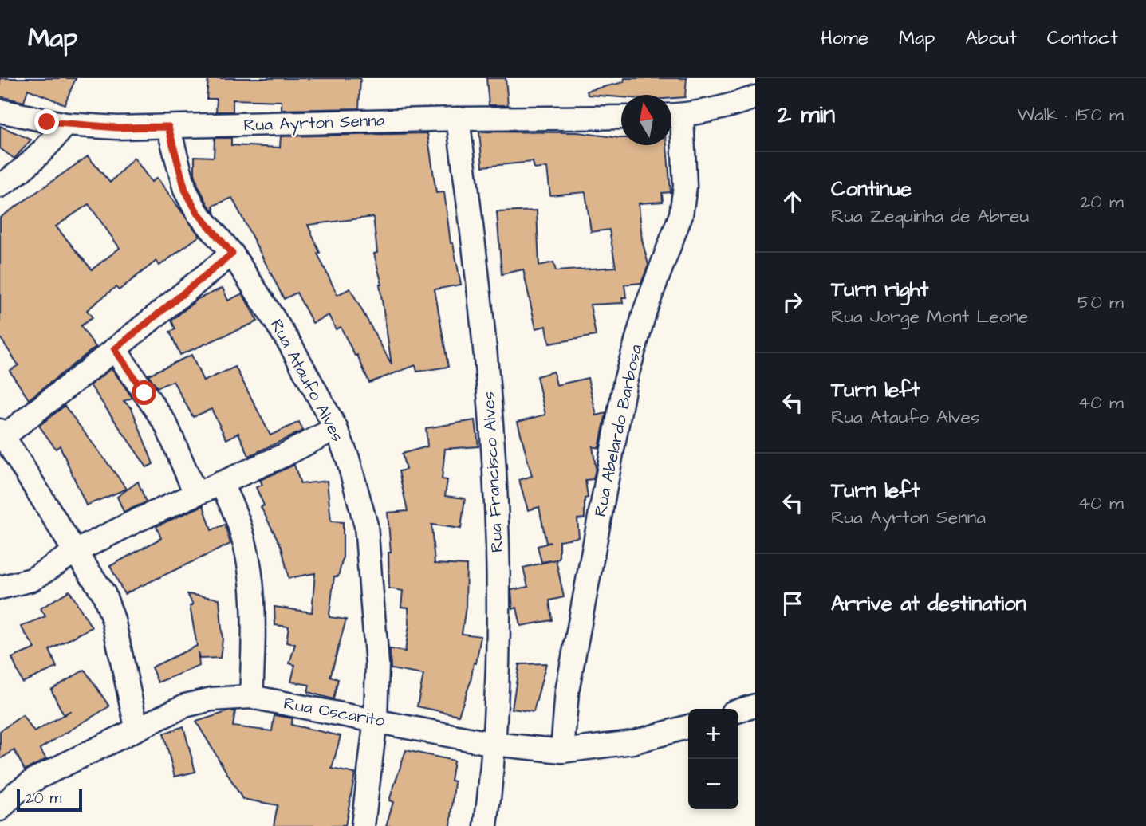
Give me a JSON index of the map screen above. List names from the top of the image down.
{
  "streets": {
    "street": [
      "Rua Ayrton Senna",
      "Rua Ataufo Alves",
      "Rua Abelardo Barbosa",
      "Rua Francisco Alves",
      "Rua Oscarito"
    ]
  },
  "crossings": [
    ["Rua Ayrton Senna", "Rua Ataufo Alves"],
    ["Rua Ayrton Senna", "Rua Francisco Alves"],
    ["Rua Ataufo Alves", "Rua Oscarito"],
    ["Rua Abelardo Barbosa", "Rua Oscarito"],
    ["Rua Francisco Alves", "Rua Oscarito"]
  ],
  "scale_bar": "20 m",
  "north": "top",
  "page": {
    "header": "Map",
    "nav": [
      "Home",
      "Map",
      "About",
      "Contact"
    ],
    "heading": ["2 min", "Walk · 150 m"],
    "list": [
      ["Continue", "Rua Zequinha de Abreu", "20 m"],
      ["Turn right", "Rua Jorge Mont Leone", "50 m"],
      ["Turn left", "Rua Ataufo Alves", "40 m"],
      ["Turn left", "Rua Ayrton Senna", "40 m"],
      "Arrive at destination"
    ],
    "map_buttons": ["+", "−"],
    "scale": "20 m"
  }
}
